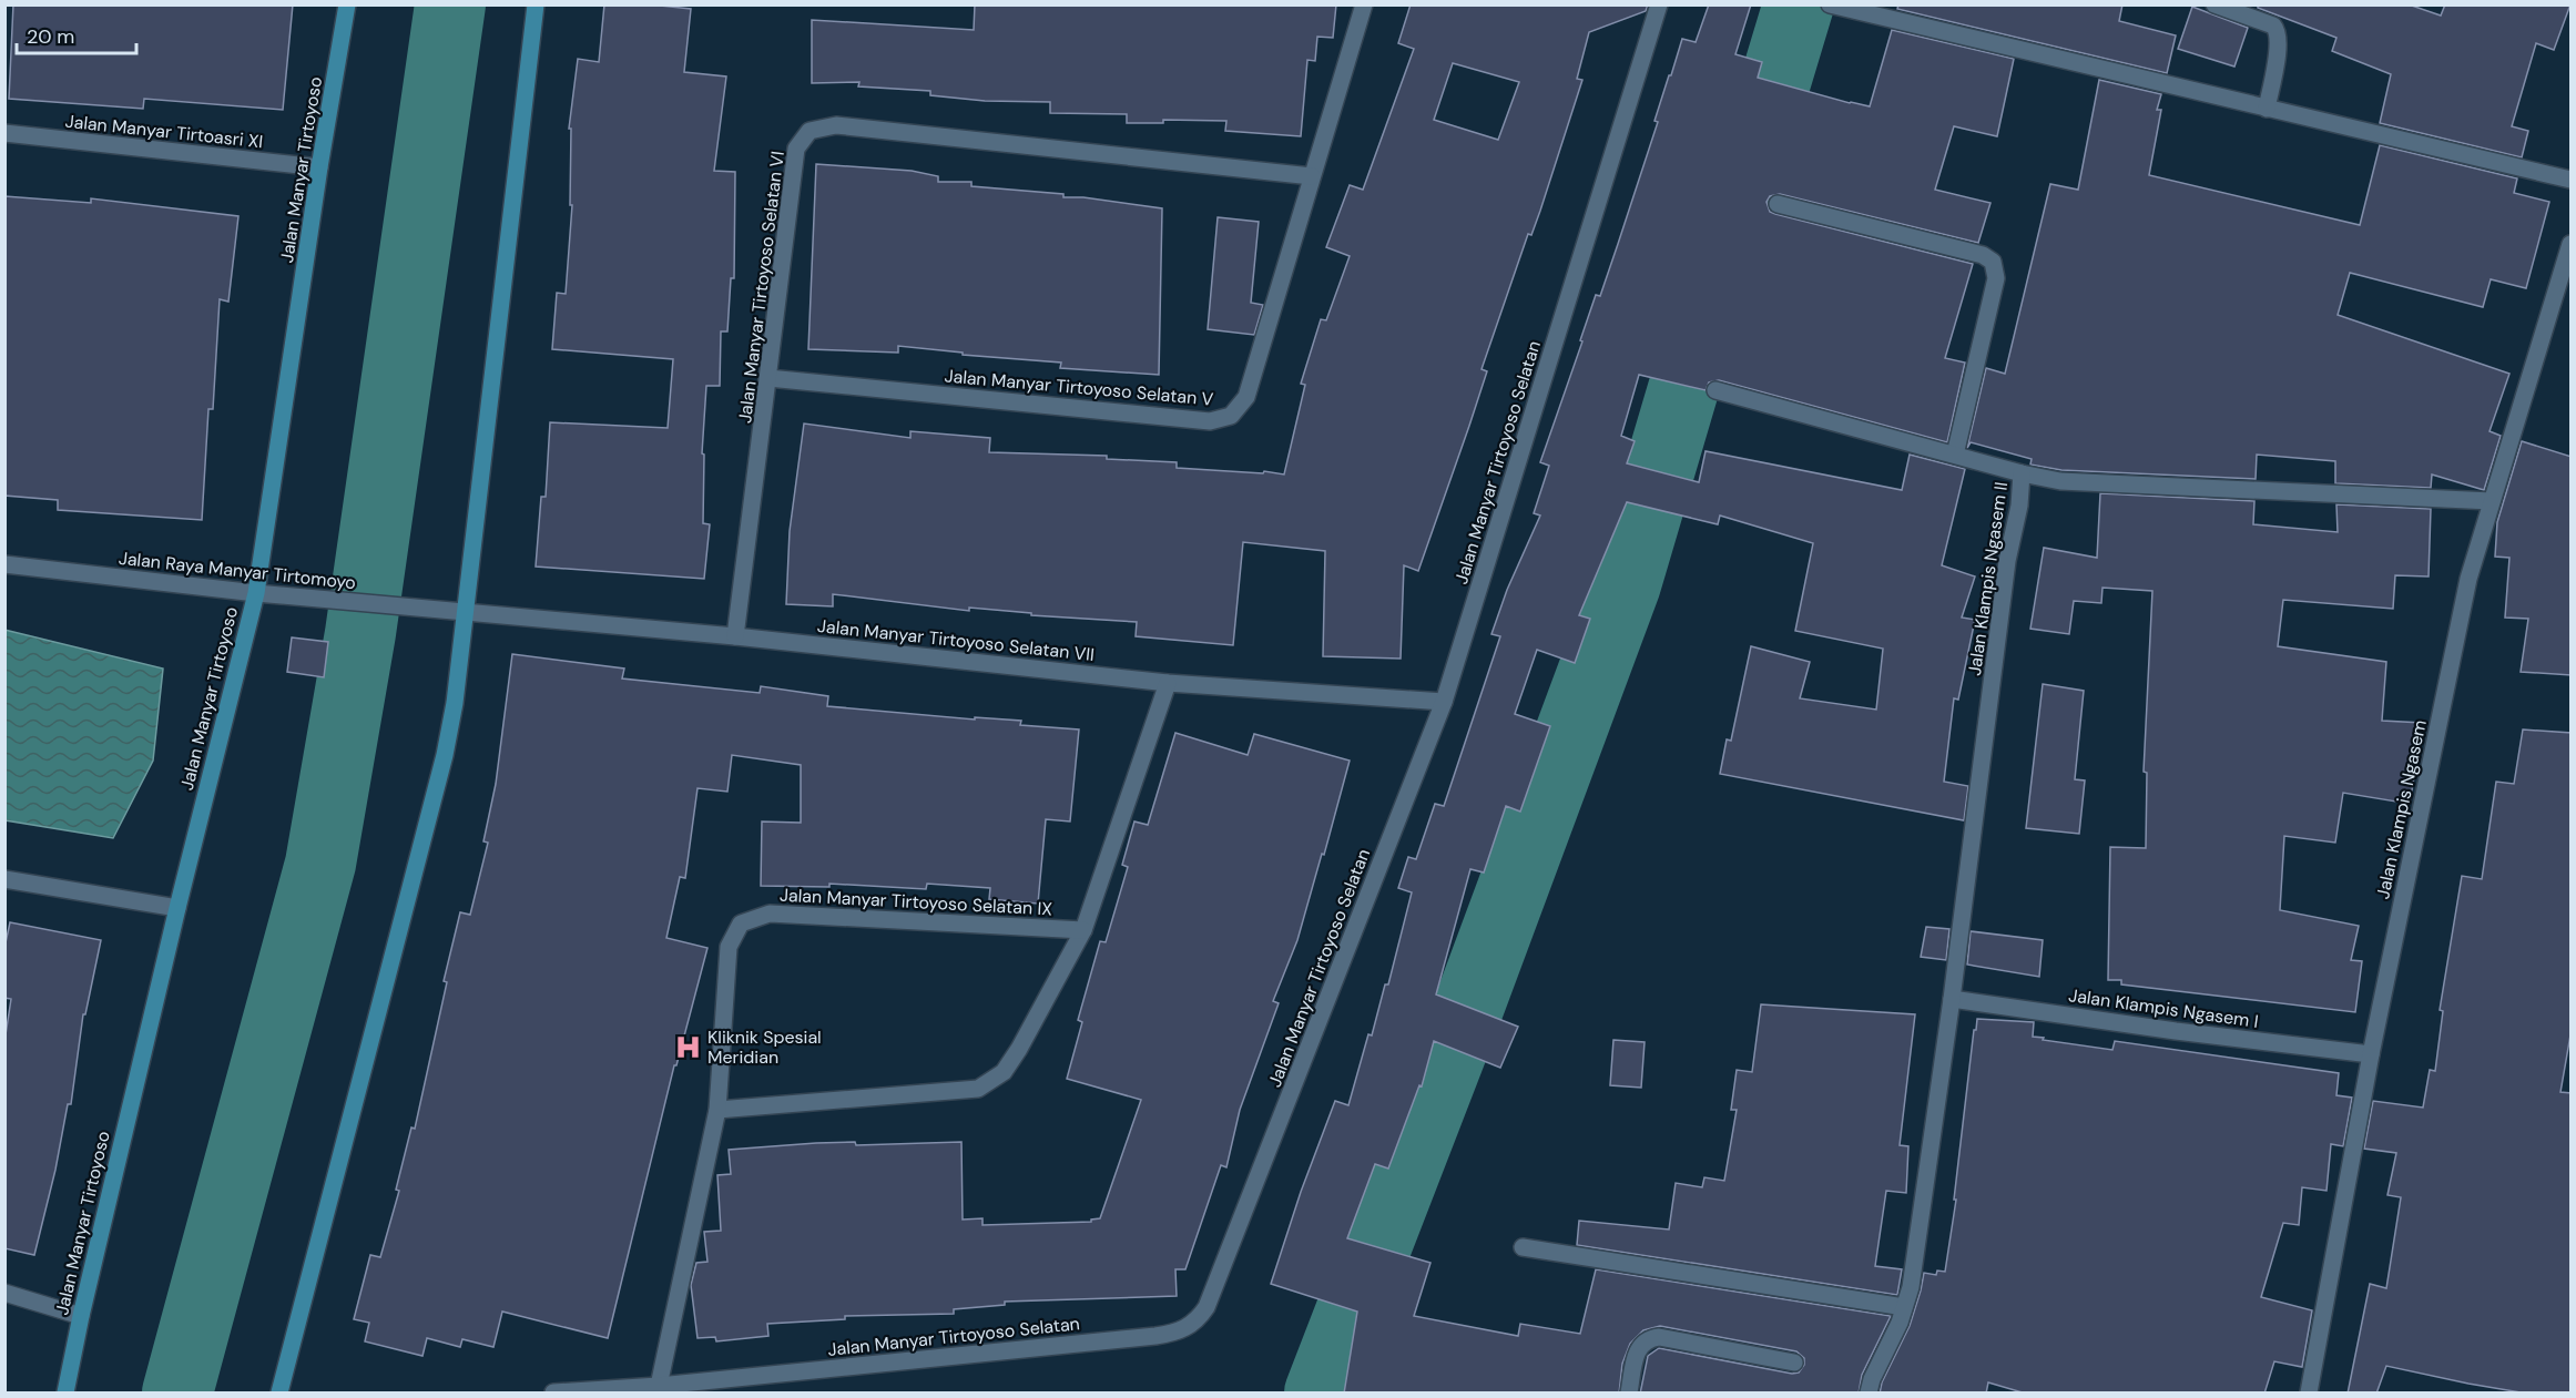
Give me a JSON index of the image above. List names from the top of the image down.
{
  "streets": {
    "street": [
      "Jalan Manyar Tirtoasri XI",
      "Jalan Manyar Tirtoyoso",
      "Jalan Manyar Tirtoyoso Selatan VI",
      "Jalan Manyar Tirtoyoso Selatan V",
      "Jalan Manyar Tirtoyoso Selatan",
      "Jalan Raya Manyar Tirtomoyo",
      "Jalan Klampis Ngasem II",
      "Jalan Manyar Tirtoyoso Selatan VII",
      "Jalan Klampis Ngasem",
      "Jalan Manyar Tirtoyoso Selatan IX",
      "Jalan Klampis Ngasem I"
    ]
  },
  "crossings": [
    ["Jalan Manyar Tirtoasri XI", "Jalan Manyar Tirtoyoso"],
    ["Jalan Manyar Tirtoyoso", "Jalan Raya Manyar Tirtomoyo"],
    ["Jalan Manyar Tirtoyoso Selatan VI", "Jalan Manyar Tirtoyoso Selatan V"],
    ["Jalan Manyar Tirtoyoso Selatan VI", "Jalan Manyar Tirtoyoso Selatan VII"],
    ["Jalan Manyar Tirtoyoso Selatan", "Jalan Manyar Tirtoyoso Selatan VII"],
    ["Jalan Manyar Tirtoyoso Selatan", "Jalan Manyar Tirtoyoso Selatan IX"],
    ["Jalan Raya Manyar Tirtomoyo", "Jalan Manyar Tirtoyoso Selatan VII"],
    ["Jalan Klampis Ngasem II", "Jalan Klampis Ngasem"],
    ["Jalan Klampis Ngasem II", "Jalan Klampis Ngasem I"],
    ["Jalan Klampis Ngasem", "Jalan Klampis Ngasem I"]
  ],
  "places": {
    "hospital": ["Kliknik Spesial Meridian"]
  },
  "scale_bar": "20 m"
}
